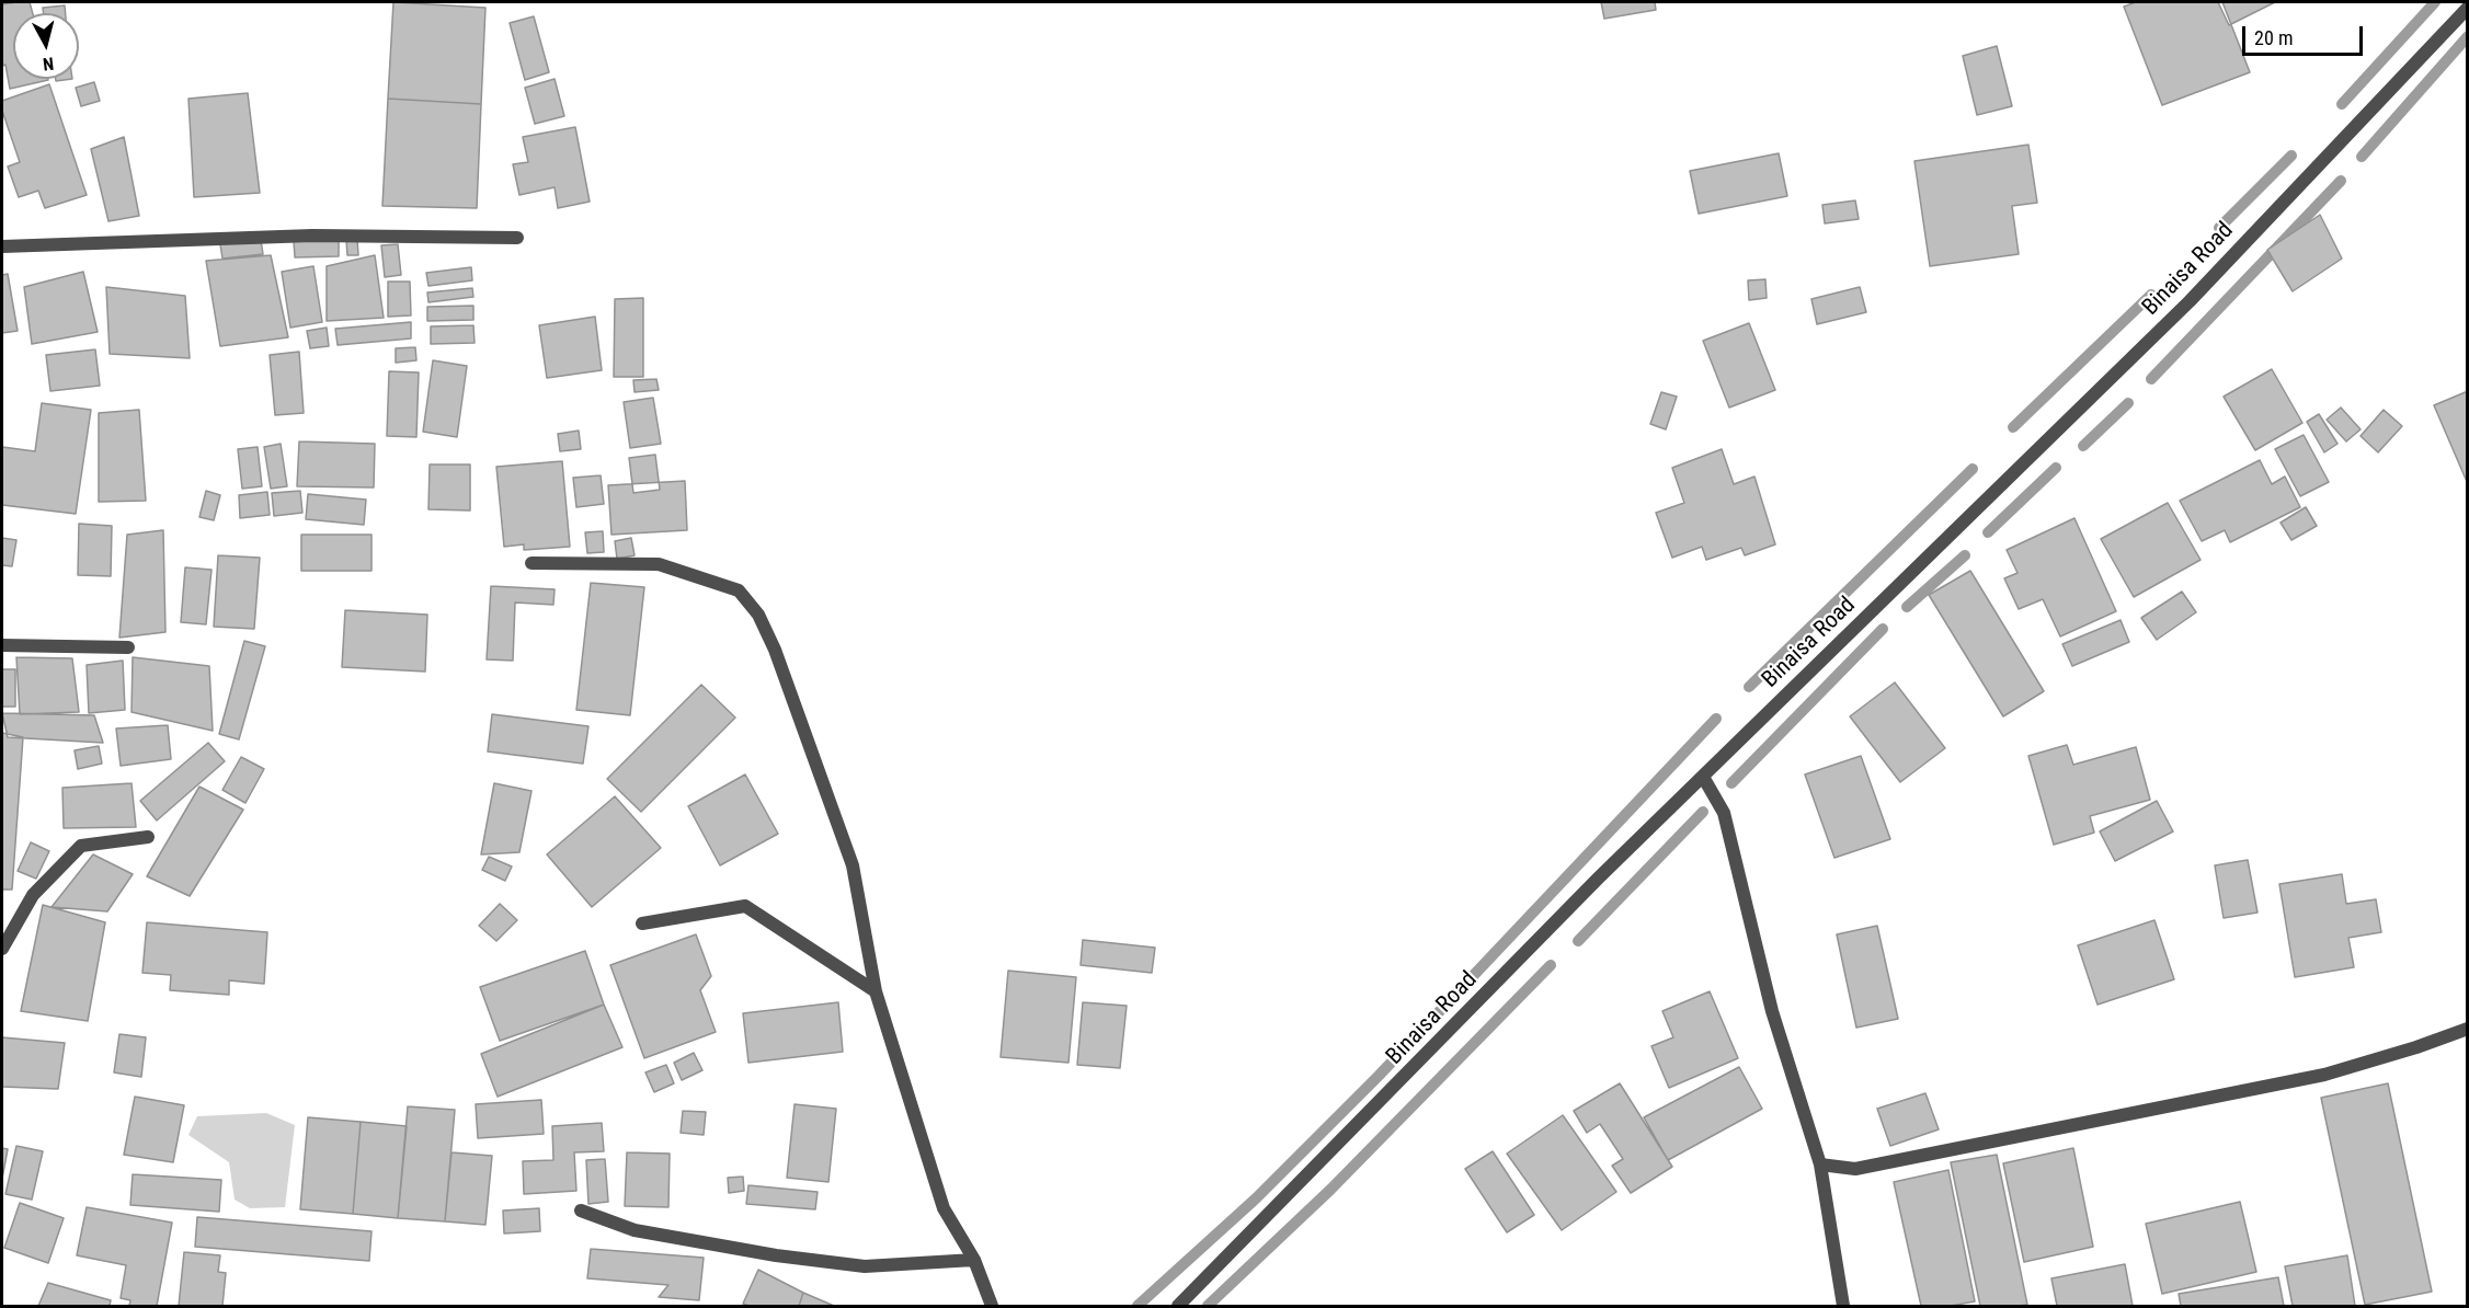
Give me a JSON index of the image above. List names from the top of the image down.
{
  "streets": {
    "street": ["Binaisa Road"]
  },
  "scale_bar": "20 m",
  "north": "bottom"
}
